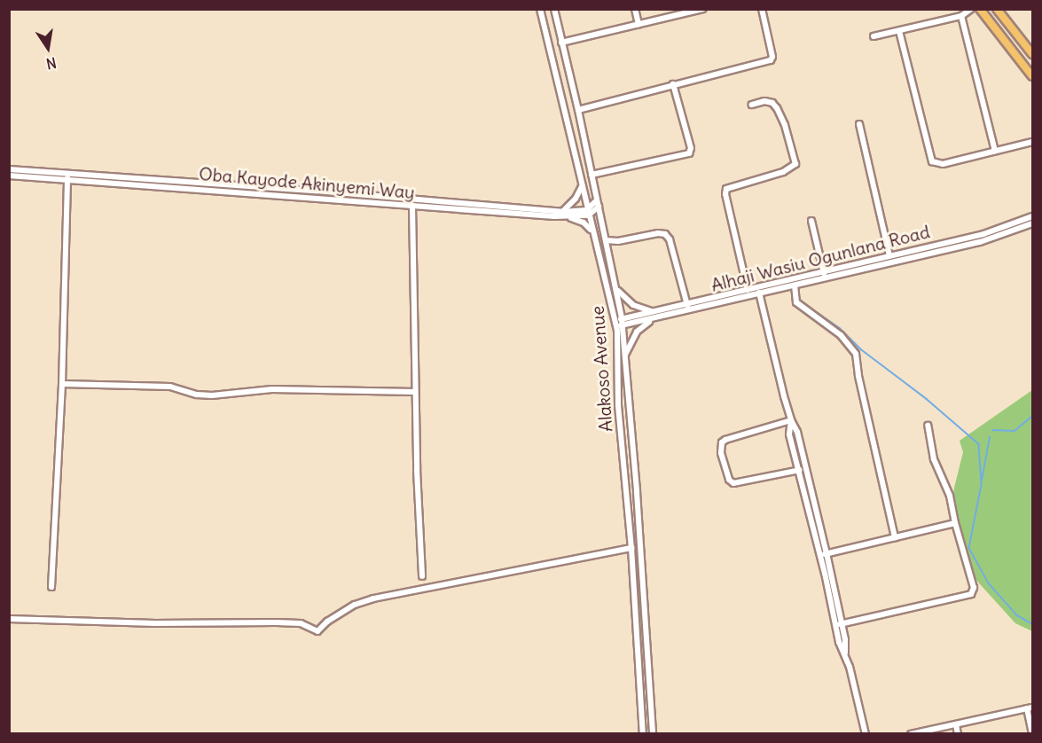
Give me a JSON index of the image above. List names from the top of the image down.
{
  "streets": {
    "street": ["Oba Kayode Akinyemi Way", "Alhaji Wasiu Ogunlana Road", "Alakoso Avenue"]
  },
  "crossings": [
    ["Oba Kayode Akinyemi Way", "Alakoso Avenue"],
    ["Alhaji Wasiu Ogunlana Road", "Alakoso Avenue"]
  ],
  "north": "bottom"
}
